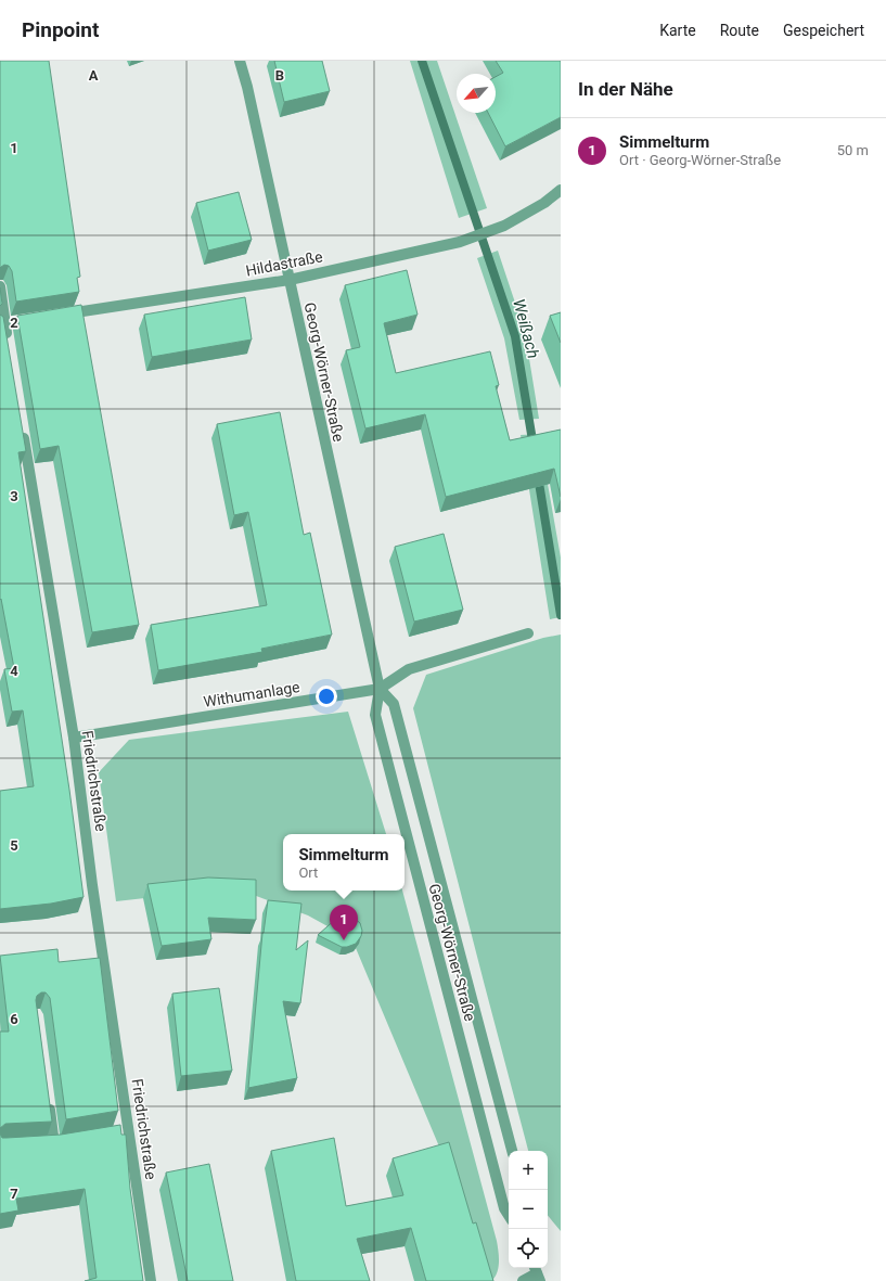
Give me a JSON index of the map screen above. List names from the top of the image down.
{
  "streets": {
    "street": [
      "Hildastraße",
      "Georg-Wörner-Straße",
      "Withumanlage",
      "Friedrichstraße"
    ]
  },
  "crossings": [
    ["Hildastraße", "Georg-Wörner-Straße"],
    ["Georg-Wörner-Straße", "Withumanlage"],
    ["Withumanlage", "Friedrichstraße"]
  ],
  "water": ["Weißach"],
  "north": "bottom left",
  "page": {
    "header": "Pinpoint",
    "nav": ["Karte", "Route", "Gespeichert"],
    "heading": "In der Nähe",
    "list": [
      {
        "mark": "1",
        "name": "Simmelturm",
        "note": "Ort · Georg-Wörner-Straße",
        "value": "50 m"
      }
    ],
    "popup": ["Simmelturm", "Ort"],
    "pins": "1",
    "map_buttons": ["+", "−"]
  },
  "grid": {
    "columns": ["A", "B"],
    "rows": [
      "1",
      "2",
      "3",
      "4",
      "5",
      "6",
      "7"
    ]
  }
}
